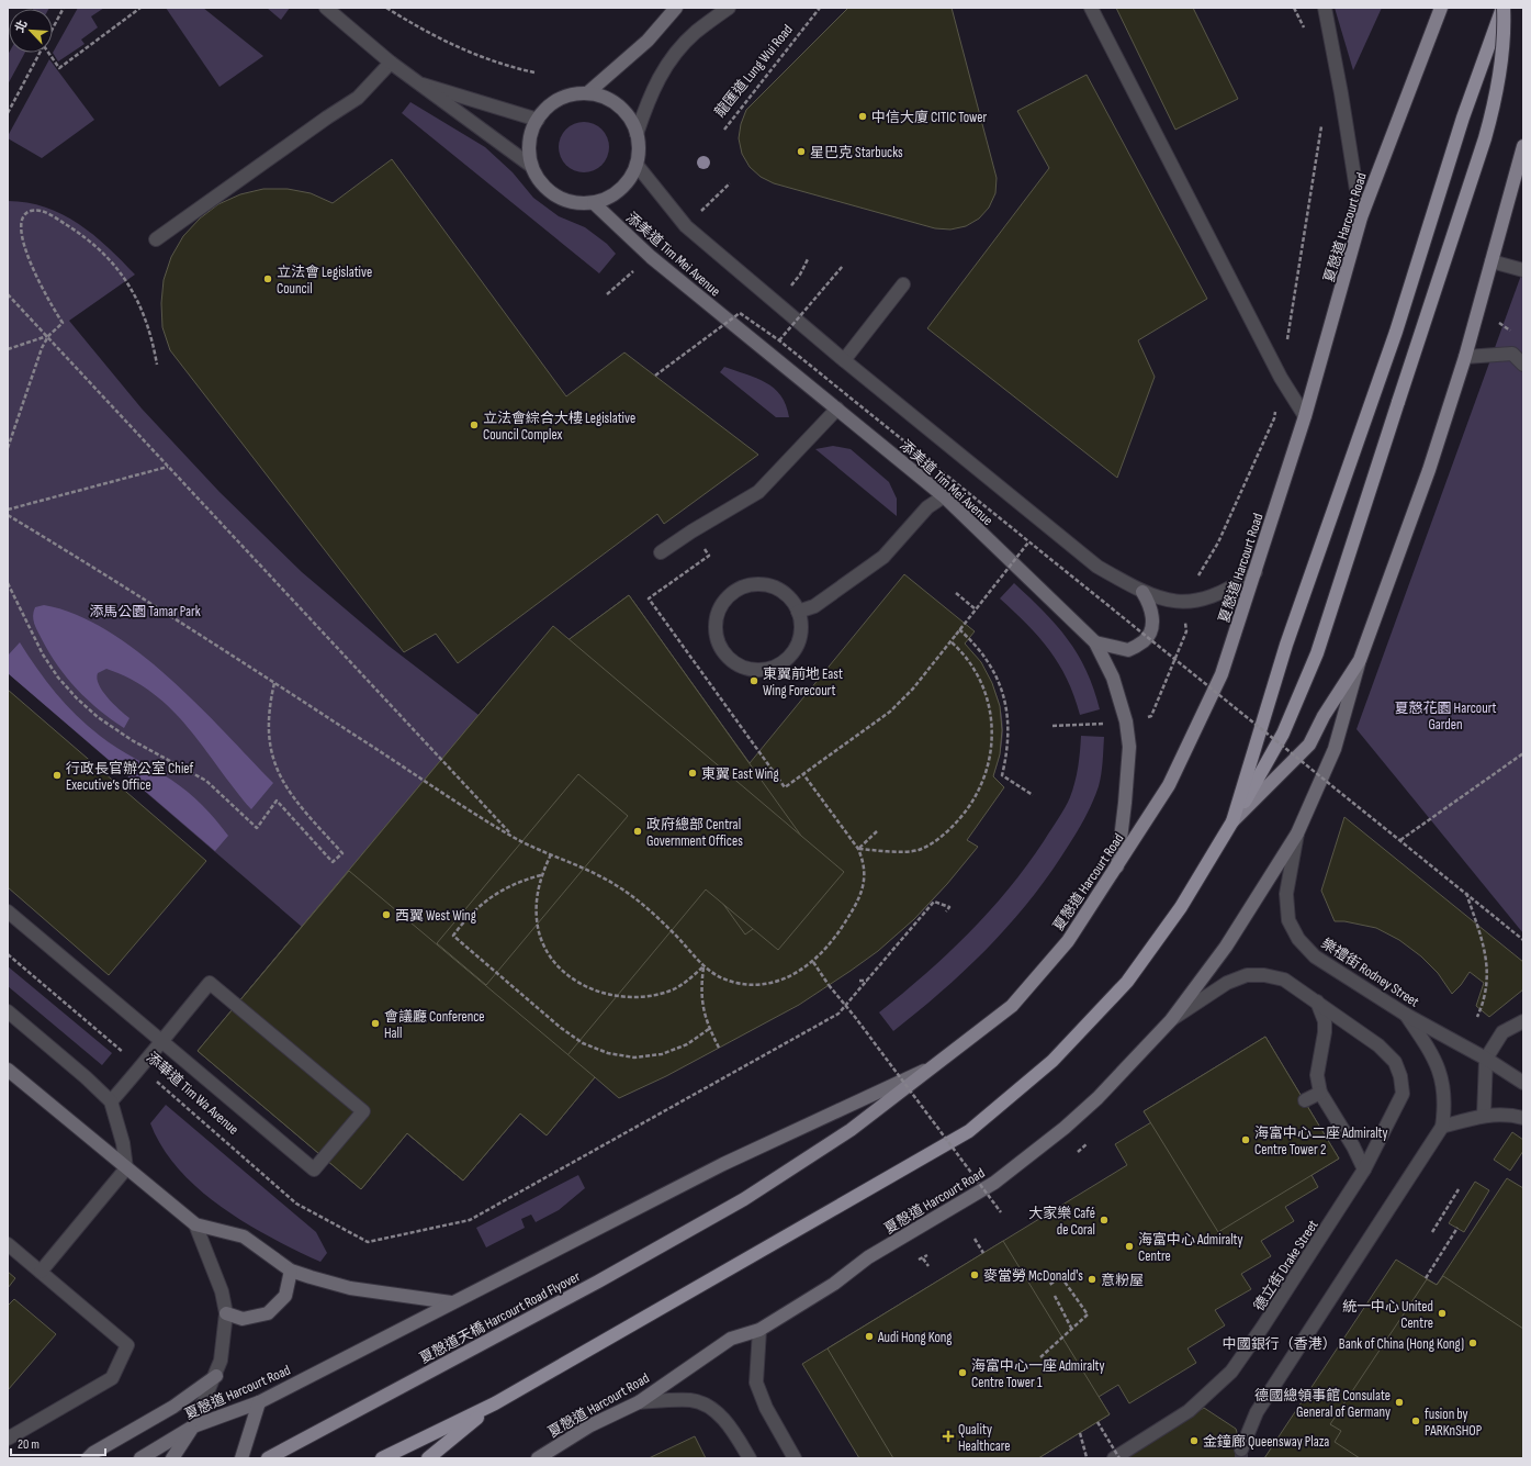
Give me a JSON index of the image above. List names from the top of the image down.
{
  "streets": {
    "highway": ["夏慤道 Harcourt Road"],
    "main road": ["添美道 Tim Mei Avenue", "夏慤道天橋 Harcourt Road Flyover"],
    "street": ["樂禮街 Rodney Street", "德立街 Drake Street"],
    "path": ["龍匯道 Lung Wui Road", "添華道 Tim Wa Avenue"]
  },
  "crossings": [
    ["夏慤道 Harcourt Road", "添美道 Tim Mei Avenue"],
    ["夏慤道 Harcourt Road", "樂禮街 Rodney Street"],
    ["夏慤道 Harcourt Road", "夏慤道天橋 Harcourt Road Flyover"]
  ],
  "parks": ["添馬公園 Tamar Park", "夏慤花園 Harcourt Garden"],
  "places": {
    "other": [
      "中信大廈 CITIC Tower",
      "星巴克 Starbucks",
      "立法會 Legislative Council",
      "立法會綜合大樓 Legislative Council Complex",
      "東翼前地 East Wing Forecourt",
      "東翼 East Wing",
      "行政長官辦公室 Chief Executive’s Office",
      "政府總部 Central Government Offices",
      "西翼 West Wing",
      "會議廳 Conference Hall",
      "海富中心二座 Admiralty Centre Tower 2",
      "大家樂 Café de Coral",
      "海富中心 Admiralty Centre",
      "麥當勞 McDonald's",
      "意粉屋",
      "統一中心 United Centre",
      "Audi Hong Kong",
      "中國銀行（香港） Bank of China (Hong Kong)",
      "海富中心一座 Admiralty Centre Tower 1",
      "德國總領事館 Consulate General of Germany",
      "fusion by PARKnSHOP",
      "金鐘廊 Queensway Plaza"
    ],
    "health": ["Quality Healthcare"]
  },
  "scale_bar": "20 m",
  "north": "top left"
}
